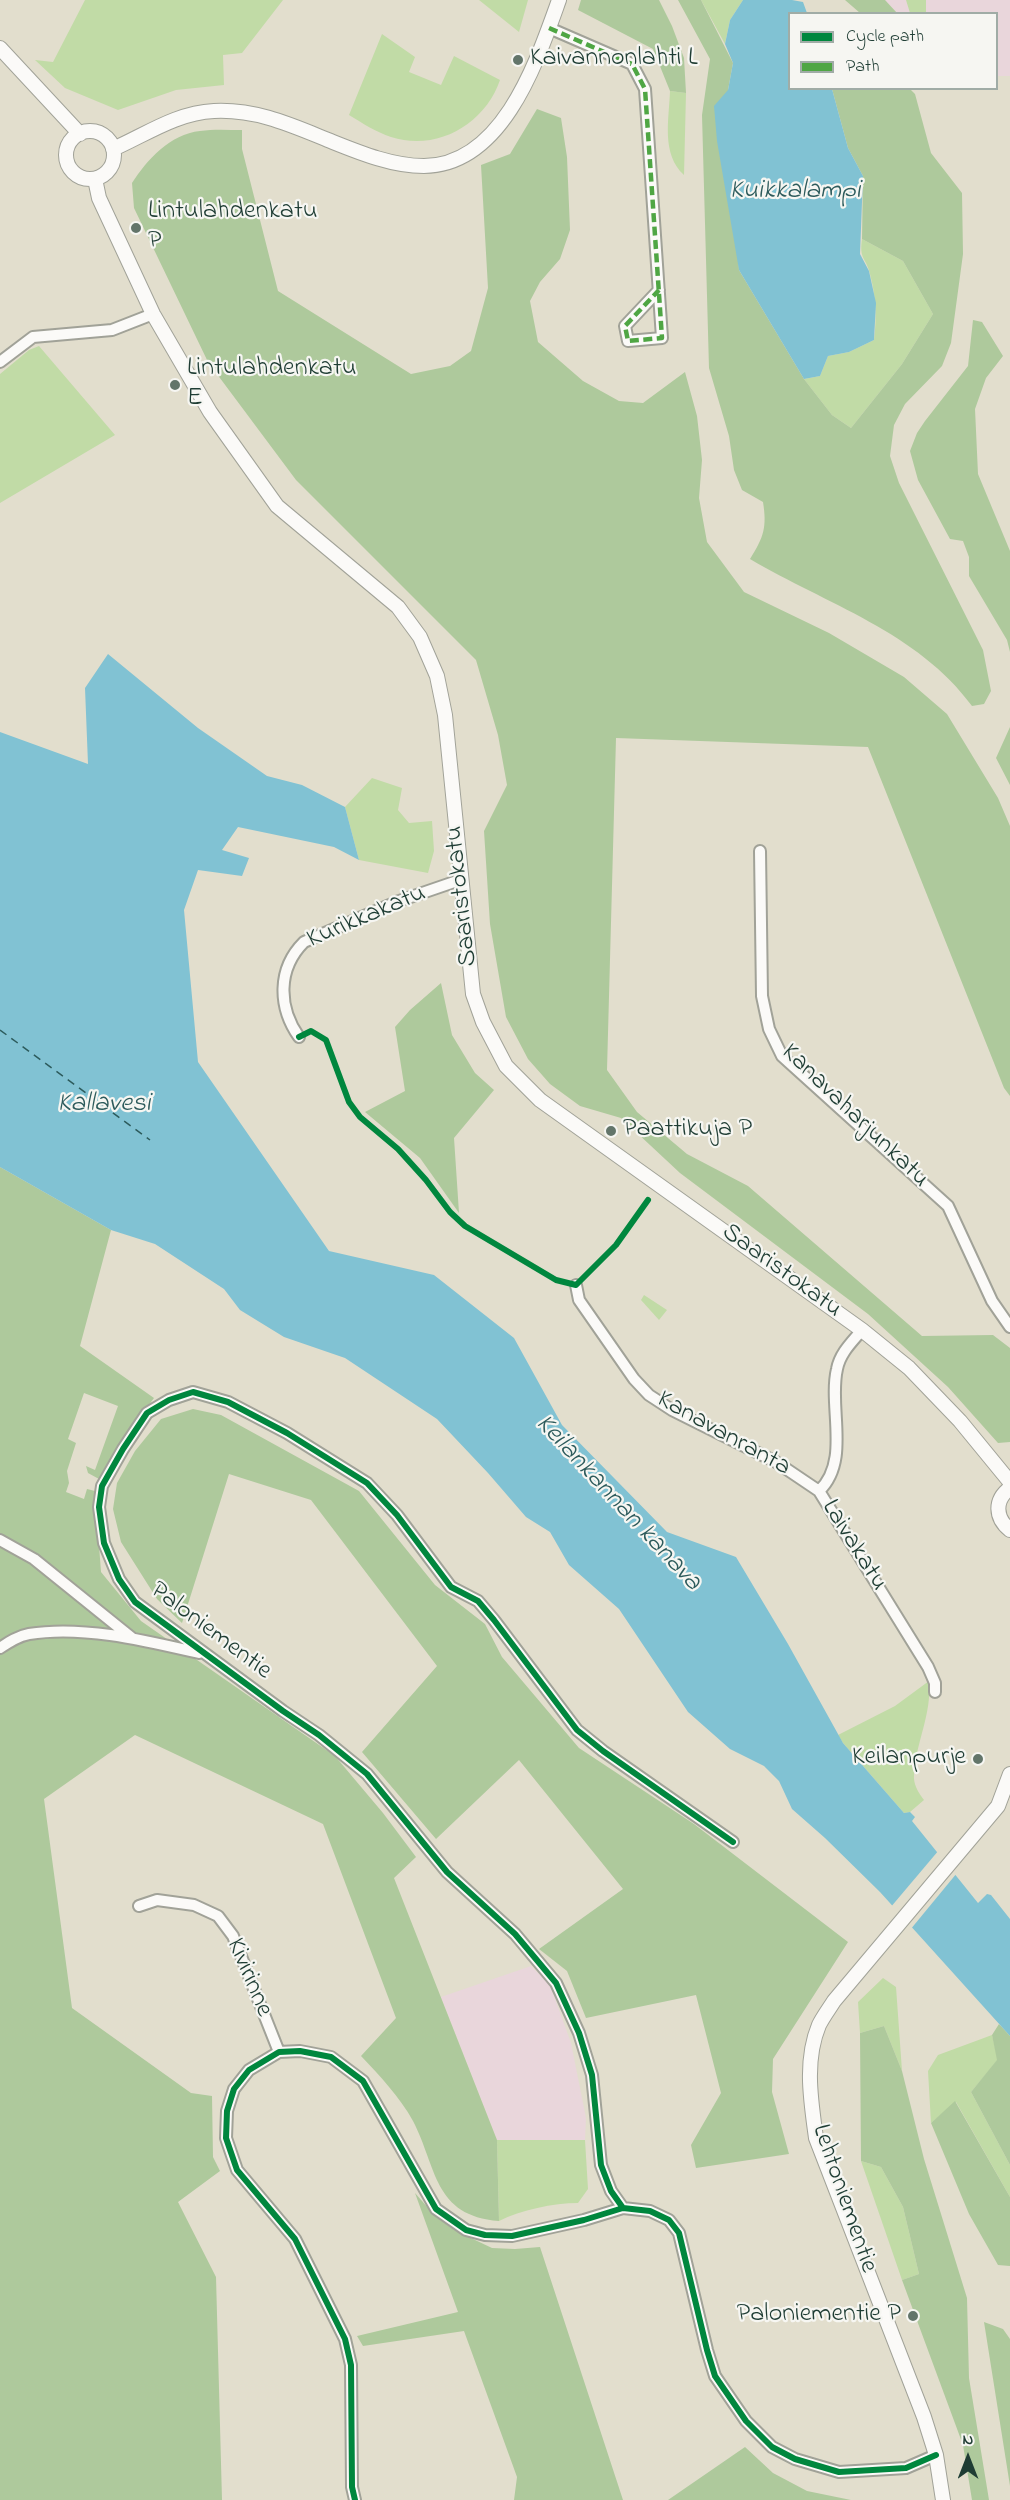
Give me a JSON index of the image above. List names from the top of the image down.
{
  "streets": {
    "main road": ["Saaristokatu", "Lehtoniementie"],
    "street": [
      "Kurikkakatu",
      "Kanavaharjunkatu",
      "Kanavanranta",
      "Laivakatu",
      "Paloniementie",
      "Kivirinne"
    ]
  },
  "crossings": [
    ["Saaristokatu", "Kurikkakatu"],
    ["Saaristokatu", "Laivakatu"],
    ["Kanavanranta", "Laivakatu"]
  ],
  "water": ["Kuikkalampi", "Kallavesi", "Keilankannan kanava"],
  "places": [
    "Kaivannonlahti L",
    "Lintulahdenkatu P",
    "Lintulahdenkatu E",
    "Paattikuja P",
    "Keilanpurje",
    "Paloniementie P"
  ],
  "legend": ["Cycle path", "Path"],
  "north": "top"
}
